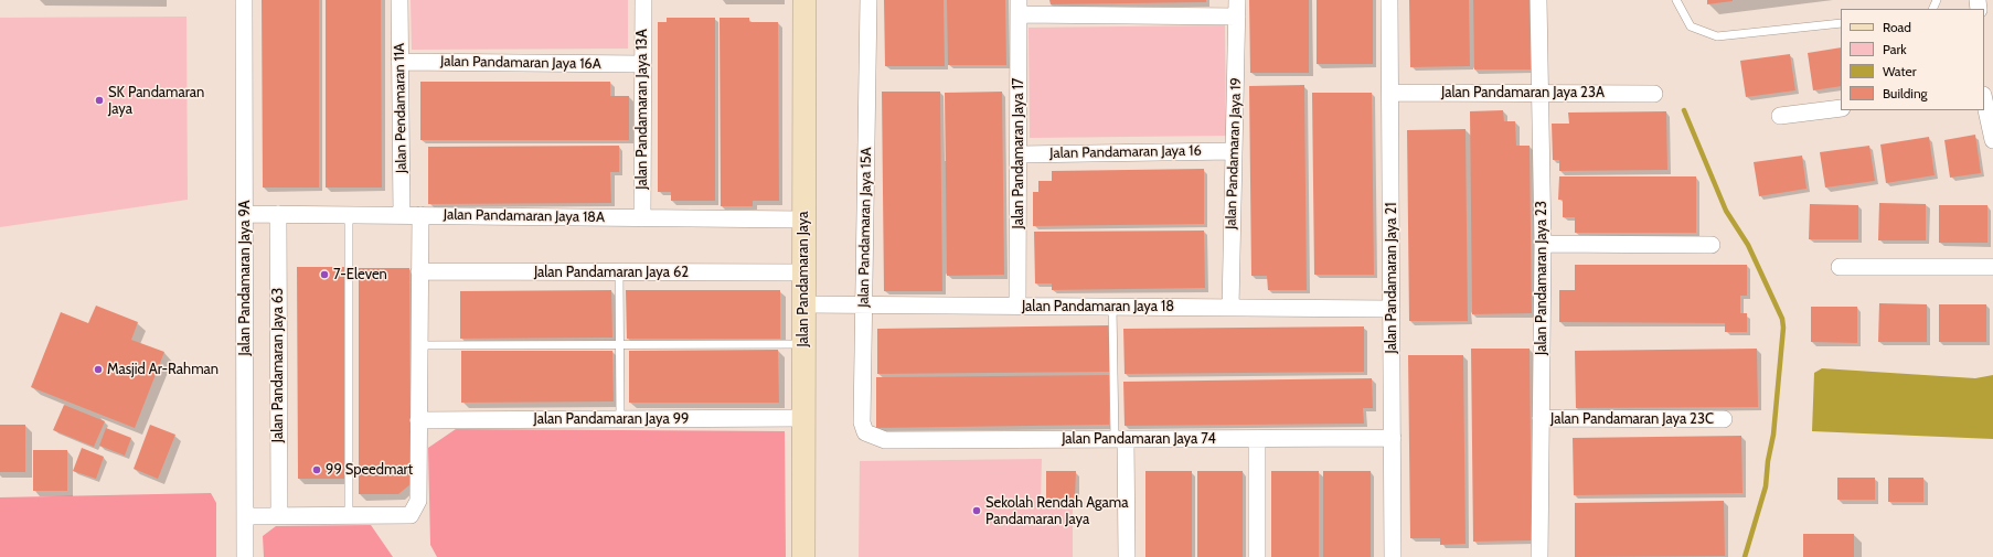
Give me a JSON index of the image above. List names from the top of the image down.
{
  "streets": {
    "main road": ["Jalan Pandamaran Jaya"],
    "street": [
      "Jalan Pandamaran Jaya 16A",
      "Jalan Pandamaran Jaya 23A",
      "Jalan Pendamaran 11A",
      "Jalan Pandamaran Jaya 13A",
      "Jalan Pandamaran Jaya 16",
      "Jalan Pandamaran Jaya 17",
      "Jalan Pandamaran Jaya 19",
      "Jalan Pandamaran Jaya 18A",
      "Jalan Pandamaran Jaya 15A",
      "Jalan Pandamaran Jaya 62",
      "Jalan Pandamaran Jaya 9A",
      "Jalan Pandamaran Jaya 21",
      "Jalan Pandamaran Jaya 23",
      "Jalan Pandamaran Jaya 18",
      "Jalan Pandamaran Jaya 63",
      "Jalan Pandamaran Jaya 99",
      "Jalan Pandamaran Jaya 23C",
      "Jalan Pandamaran Jaya 74"
    ]
  },
  "crossings": [
    ["Jalan Pandamaran Jaya 16A", "Jalan Pendamaran 11A"],
    ["Jalan Pandamaran Jaya 16A", "Jalan Pandamaran Jaya 13A"],
    ["Jalan Pandamaran Jaya 23A", "Jalan Pandamaran Jaya 21"],
    ["Jalan Pandamaran Jaya 23A", "Jalan Pandamaran Jaya 23"],
    ["Jalan Pendamaran 11A", "Jalan Pandamaran Jaya 18A"],
    ["Jalan Pandamaran Jaya 13A", "Jalan Pandamaran Jaya 18A"],
    ["Jalan Pandamaran Jaya 16", "Jalan Pandamaran Jaya 17"],
    ["Jalan Pandamaran Jaya 16", "Jalan Pandamaran Jaya 19"],
    ["Jalan Pandamaran Jaya 17", "Jalan Pandamaran Jaya 18"],
    ["Jalan Pandamaran Jaya 19", "Jalan Pandamaran Jaya 18"],
    ["Jalan Pandamaran Jaya 18A", "Jalan Pandamaran Jaya 9A"],
    ["Jalan Pandamaran Jaya 18A", "Jalan Pandamaran Jaya"],
    ["Jalan Pandamaran Jaya 18A", "Jalan Pandamaran Jaya 63"],
    ["Jalan Pandamaran Jaya 15A", "Jalan Pandamaran Jaya 18"],
    ["Jalan Pandamaran Jaya 15A", "Jalan Pandamaran Jaya 74"],
    ["Jalan Pandamaran Jaya 62", "Jalan Pandamaran Jaya"],
    ["Jalan Pandamaran Jaya 21", "Jalan Pandamaran Jaya 18"],
    ["Jalan Pandamaran Jaya 21", "Jalan Pandamaran Jaya 74"],
    ["Jalan Pandamaran Jaya 23", "Jalan Pandamaran Jaya 23C"],
    ["Jalan Pandamaran Jaya", "Jalan Pandamaran Jaya 18"],
    ["Jalan Pandamaran Jaya", "Jalan Pandamaran Jaya 99"]
  ],
  "places": [
    "SK Pandamaran Jaya",
    "7-Eleven",
    "Masjid Ar-Rahman",
    "99 Speedmart",
    "Sekolah Rendah Agama Pandamaran Jaya"
  ],
  "legend": [
    "Road",
    "Park",
    "Water",
    "Building"
  ]
}
